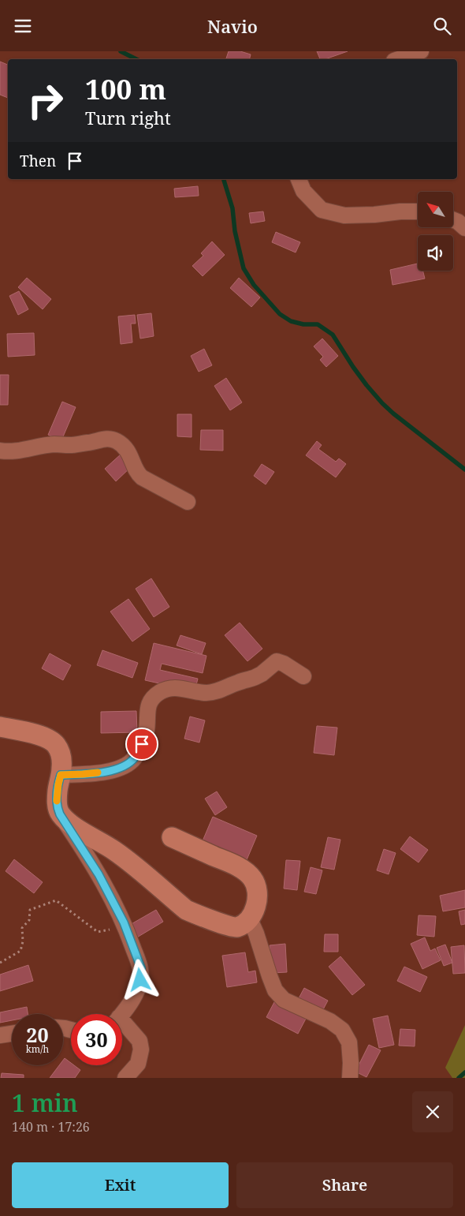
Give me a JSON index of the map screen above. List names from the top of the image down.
{
  "north": "top left",
  "page": {
    "header": "Navio",
    "turn": ["100 m", "Turn right"],
    "then": "Then",
    "speed": "20 km/h",
    "limit": "30",
    "heading": ["1 min", "140 m · 17:26"],
    "buttons": ["Exit", "Share"]
  }
}
